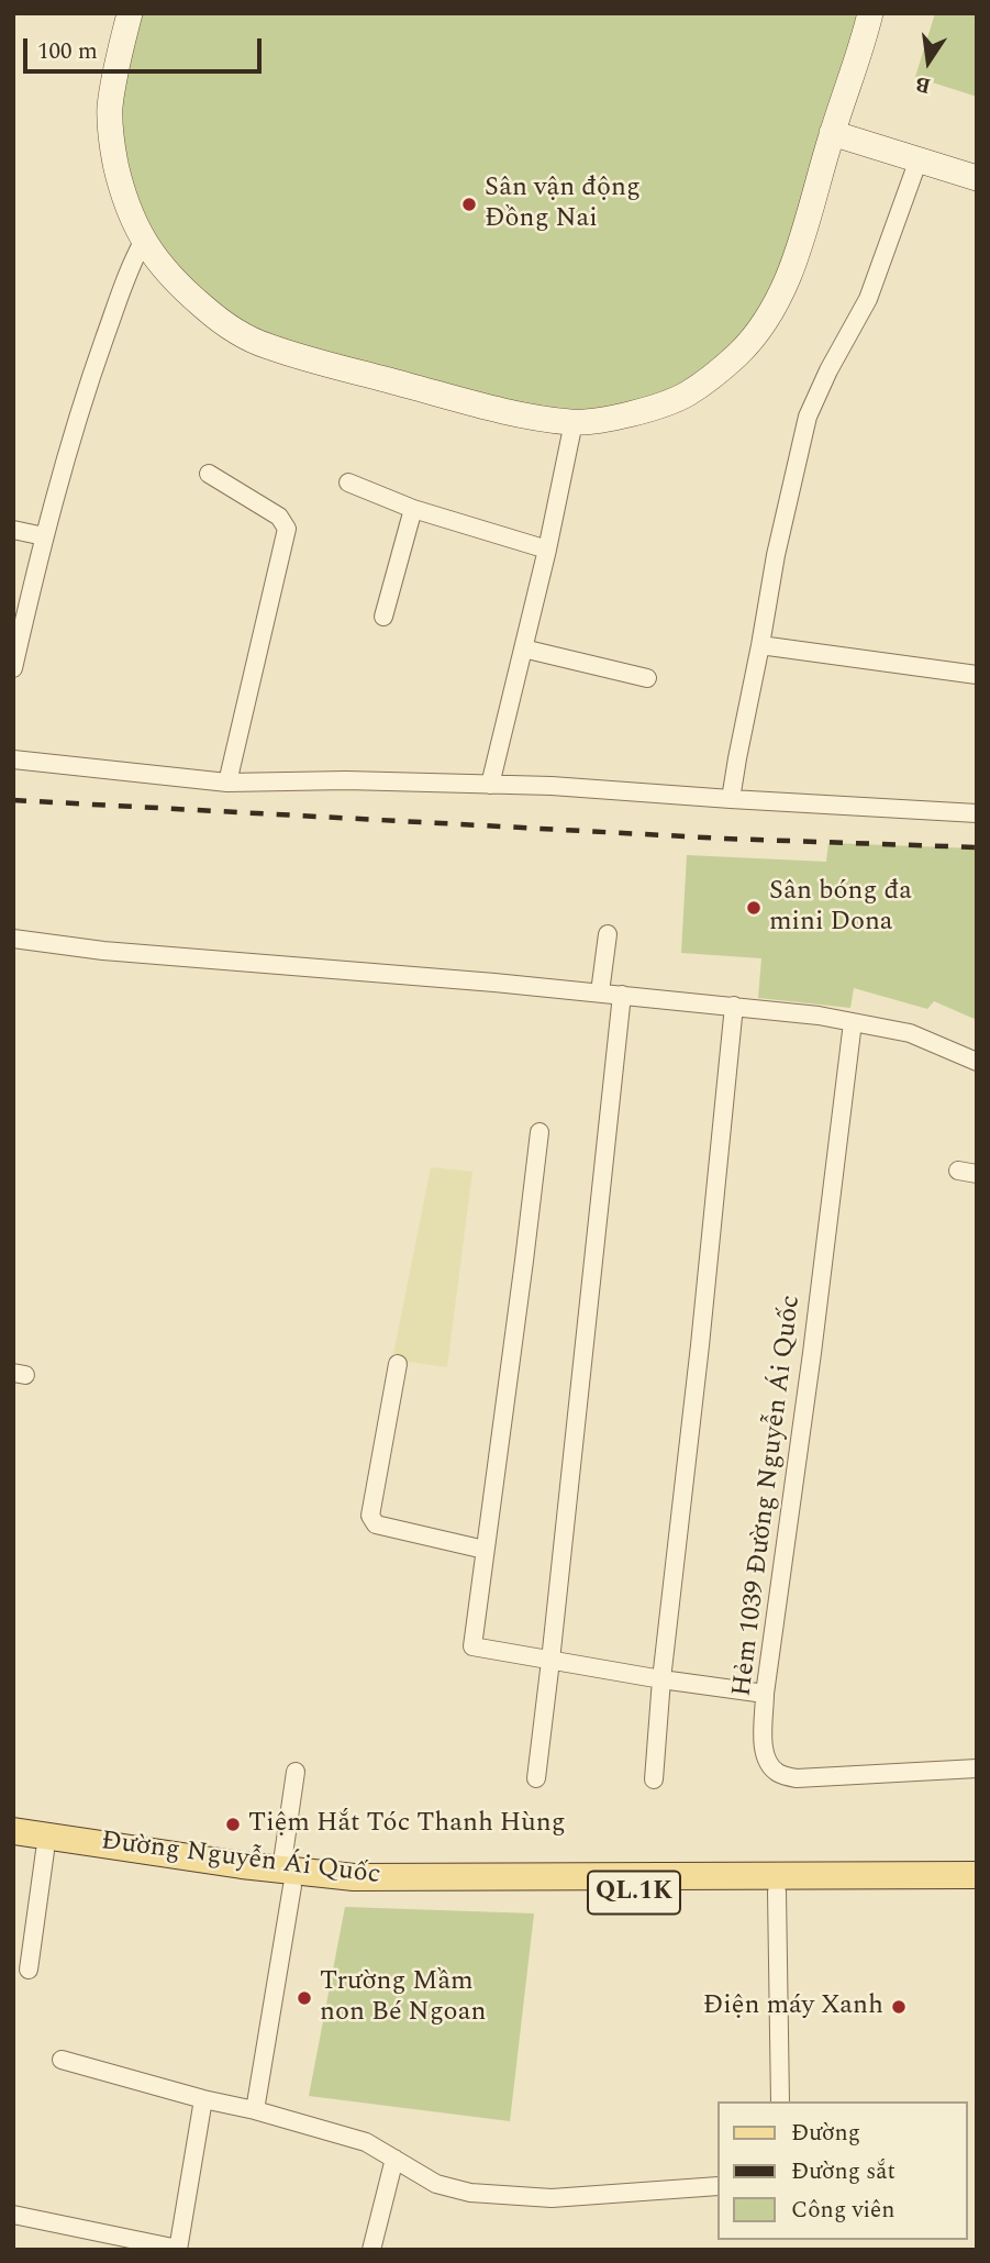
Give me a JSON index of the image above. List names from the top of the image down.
{
  "streets": {
    "main road": ["Đường Nguyễn Ái Quốc", "QL.1K"],
    "street": ["Hẻm 1039 Đường Nguyễn Ái Quốc"]
  },
  "places": [
    "Sân vận động Đồng Nai",
    "Sân bóng đa mini Dona",
    "Tiệm Hắt Tóc Thanh Hùng",
    "Trường Mầm non Bé Ngoan",
    "Điện máy Xanh"
  ],
  "legend": ["Đường", "Đường sắt", "Công viên"],
  "scale_bar": "100 m",
  "north": "bottom"
}
